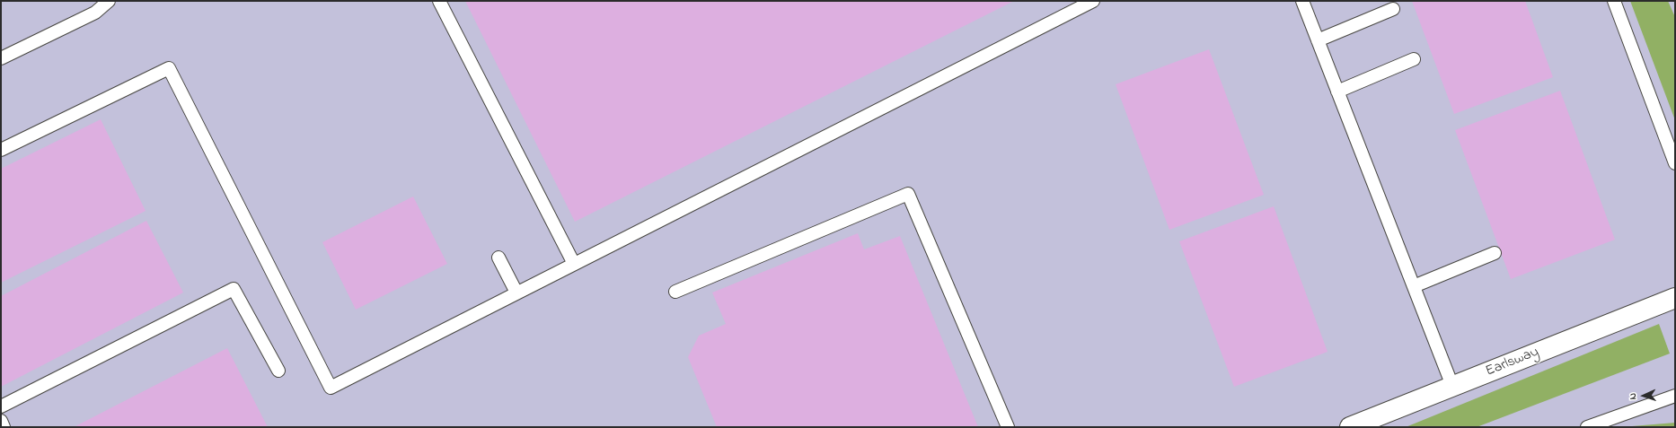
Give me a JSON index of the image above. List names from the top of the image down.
{
  "streets": {
    "street": ["Earlsway"]
  },
  "north": "left"
}
